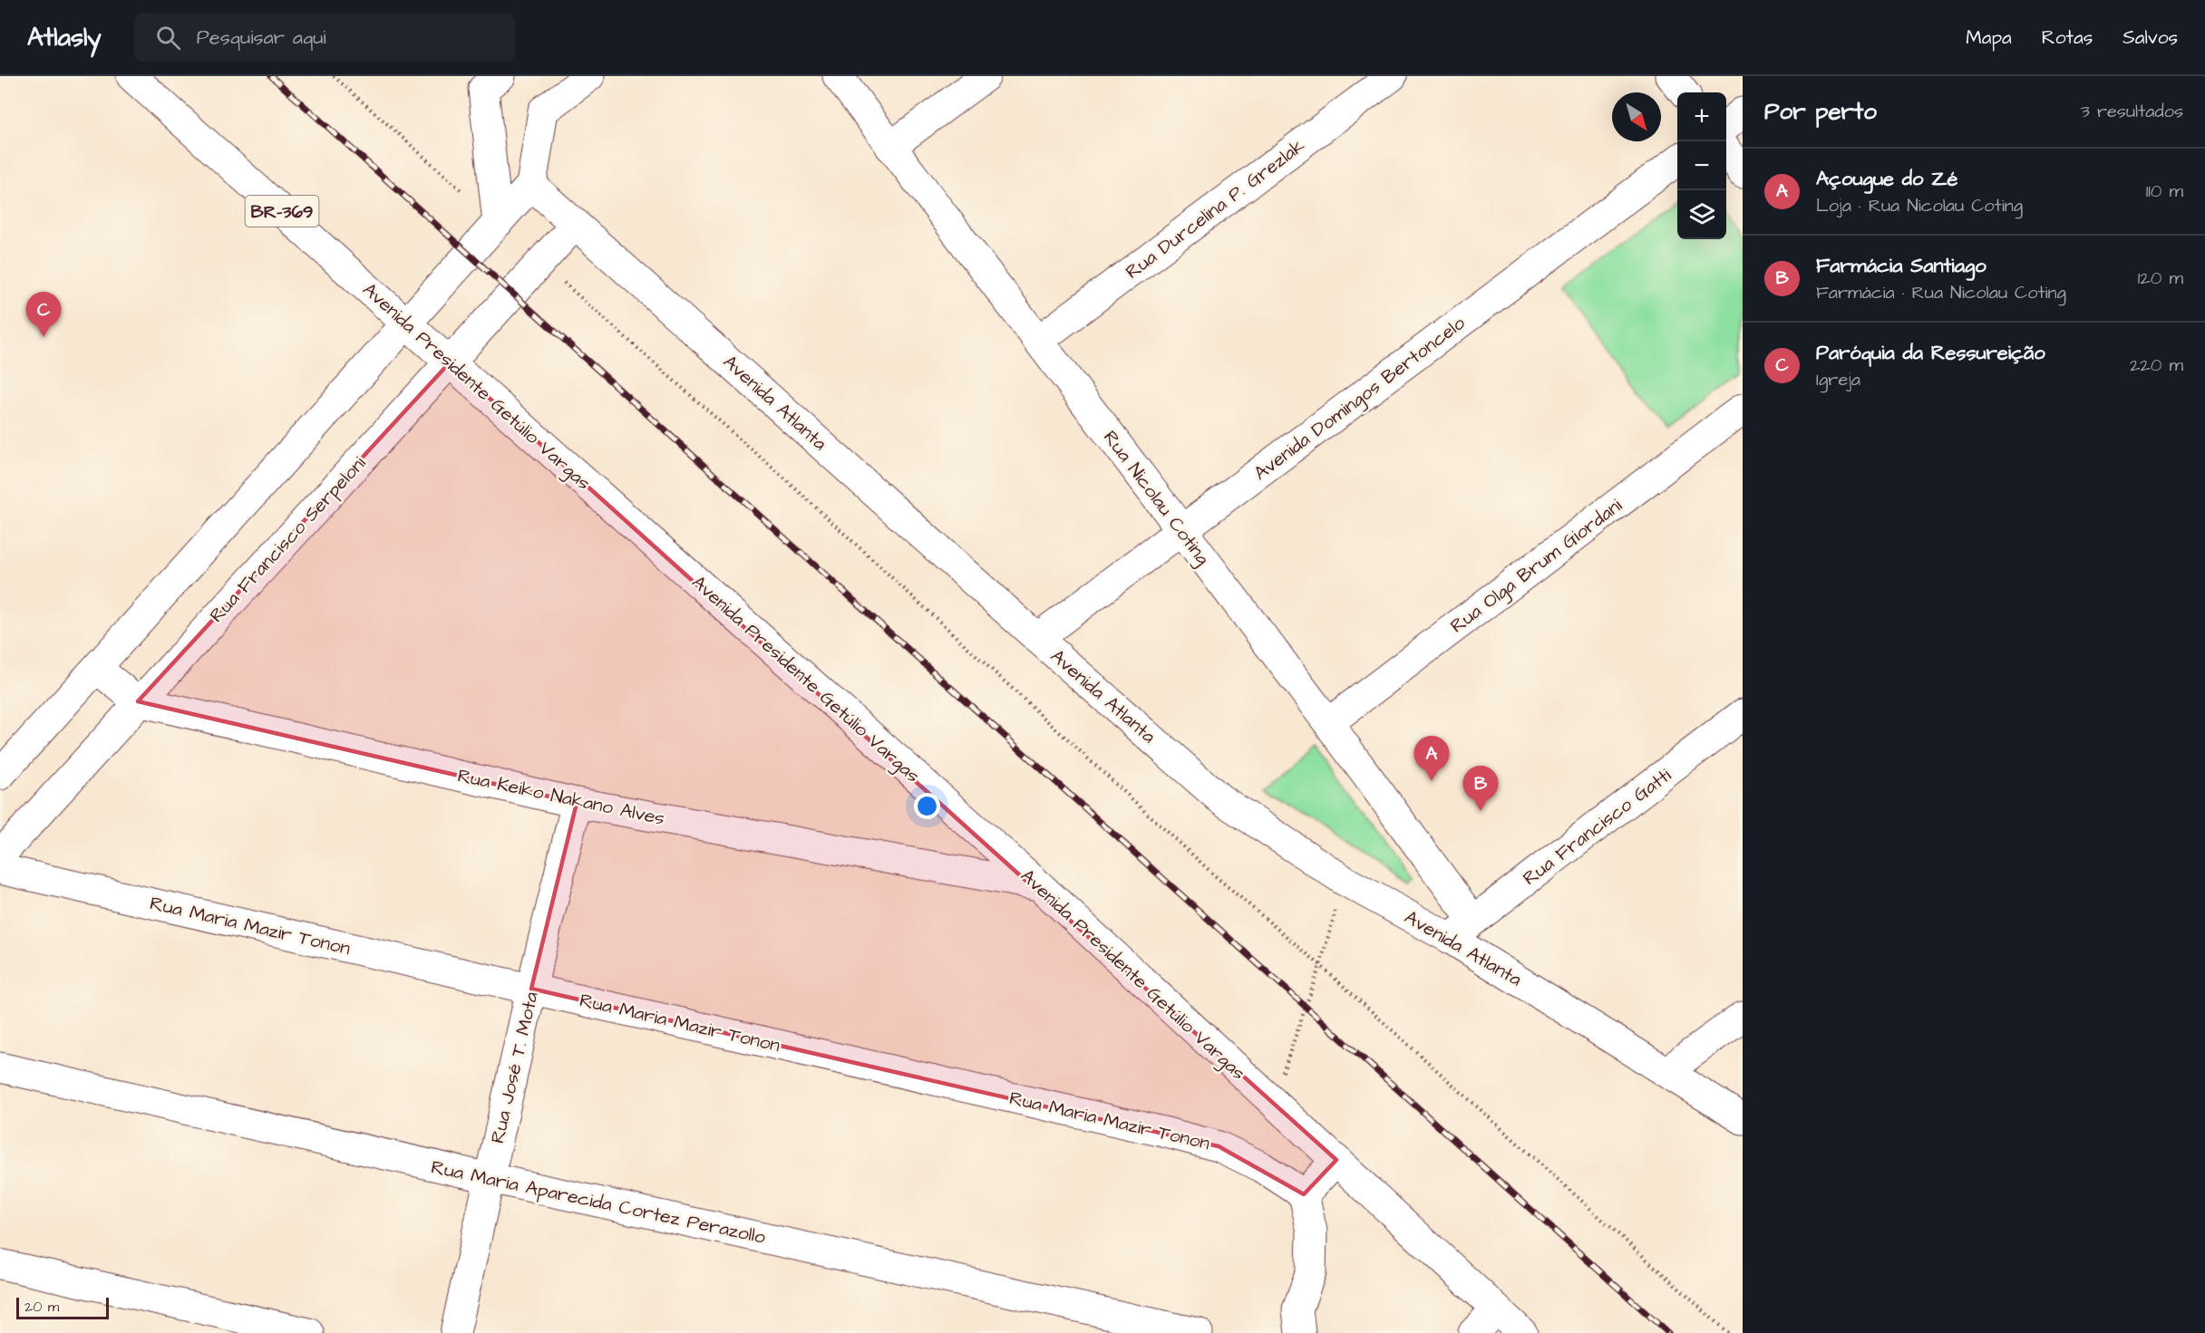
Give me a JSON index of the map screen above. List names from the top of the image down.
{
  "streets": {
    "street": [
      "Rua Durcelina P. Grezlak",
      "BR-369",
      "Avenida Presidente Getúlio Vargas",
      "Avenida Domingos Bertoncelo",
      "Avenida Atlanta",
      "Rua Nicolau Coting",
      "Rua Francisco Serpeloni",
      "Rua Olga Brum Giordani",
      "Rua Keiko Nakano Alves",
      "Rua Francisco Gatti",
      "Rua Maria Mazir Tonon",
      "Rua José T. Mota",
      "Rua Maria Aparecida Cortez Perazollo"
    ]
  },
  "crossings": [
    ["Rua Durcelina P. Grezlak", "Rua Nicolau Coting"],
    ["Avenida Presidente Getúlio Vargas", "Rua Francisco Serpeloni"],
    ["Avenida Presidente Getúlio Vargas", "Rua Keiko Nakano Alves"],
    ["Avenida Domingos Bertoncelo", "Avenida Atlanta"],
    ["Avenida Domingos Bertoncelo", "Rua Nicolau Coting"],
    ["Avenida Atlanta", "Rua Francisco Serpeloni"],
    ["Avenida Atlanta", "Rua Francisco Gatti"],
    ["Rua Nicolau Coting", "Rua Olga Brum Giordani"],
    ["Rua Nicolau Coting", "Rua Francisco Gatti"],
    ["Rua Francisco Serpeloni", "Rua Keiko Nakano Alves"],
    ["Rua Keiko Nakano Alves", "Rua José T. Mota"],
    ["Rua Maria Mazir Tonon", "Rua José T. Mota"],
    ["Rua José T. Mota", "Rua Maria Aparecida Cortez Perazollo"]
  ],
  "scale_bar": "20 m",
  "north": "bottom right",
  "page": {
    "header": "Atlasly",
    "search": "Pesquisar aqui",
    "nav": ["Mapa", "Rotas", "Salvos"],
    "heading": ["Por perto", "3 resultados"],
    "map_buttons": ["+", "−"],
    "list": [
      {
        "mark": "A",
        "name": "Açougue do Zé",
        "note": "Loja · Rua Nicolau Coting",
        "value": "110 m"
      },
      {
        "mark": "B",
        "name": "Farmácia Santiago",
        "note": "Farmácia · Rua Nicolau Coting",
        "value": "120 m"
      },
      {
        "mark": "C",
        "name": "Paróquia da Ressureição",
        "note": "Igreja",
        "value": "220 m"
      }
    ],
    "pins": ["C", "A", "B"],
    "scale": "20 m"
  }
}
